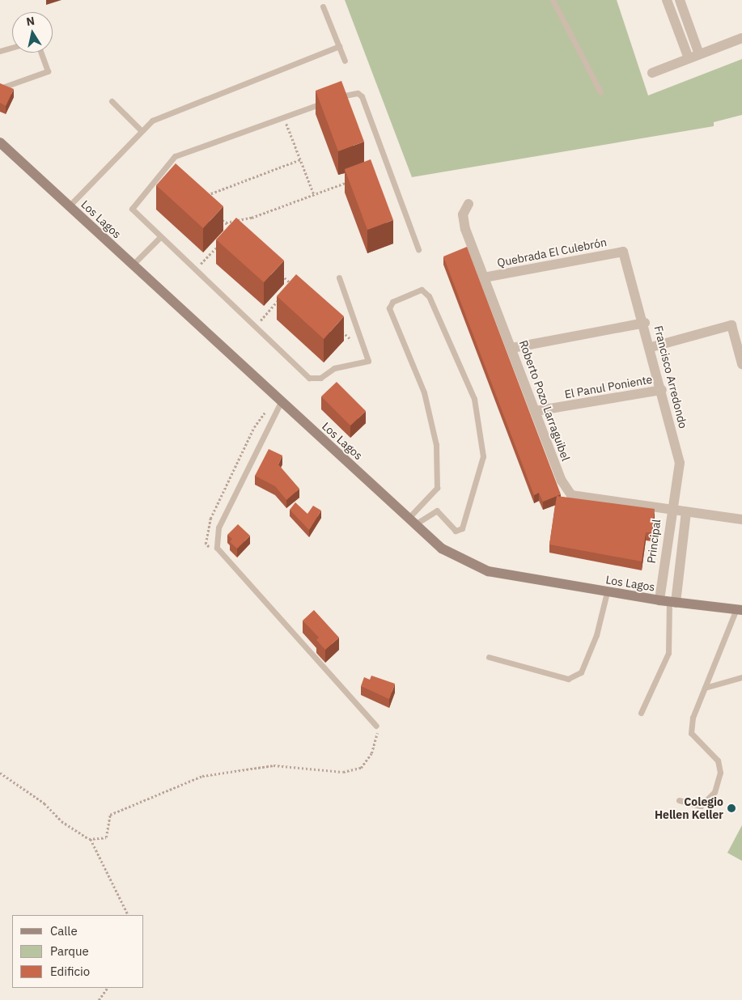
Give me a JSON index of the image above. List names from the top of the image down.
{
  "streets": {
    "main road": ["Los Lagos"],
    "street": [
      "Quebrada El Culebrón",
      "Francisco Arredondo",
      "El Panul Poniente",
      "Roberto Pozo Larraguibel",
      "Principal"
    ]
  },
  "crossings": [
    ["Los Lagos", "Principal"],
    ["Quebrada El Culebrón", "Francisco Arredondo"],
    ["Quebrada El Culebrón", "Roberto Pozo Larraguibel"],
    ["Francisco Arredondo", "El Panul Poniente"],
    ["Francisco Arredondo", "Roberto Pozo Larraguibel"],
    ["Francisco Arredondo", "Principal"],
    ["El Panul Poniente", "Roberto Pozo Larraguibel"],
    ["Roberto Pozo Larraguibel", "Principal"]
  ],
  "places": ["Colegio Hellen Keller"],
  "legend": ["Calle", "Parque", "Edificio"],
  "north": "top"
}
